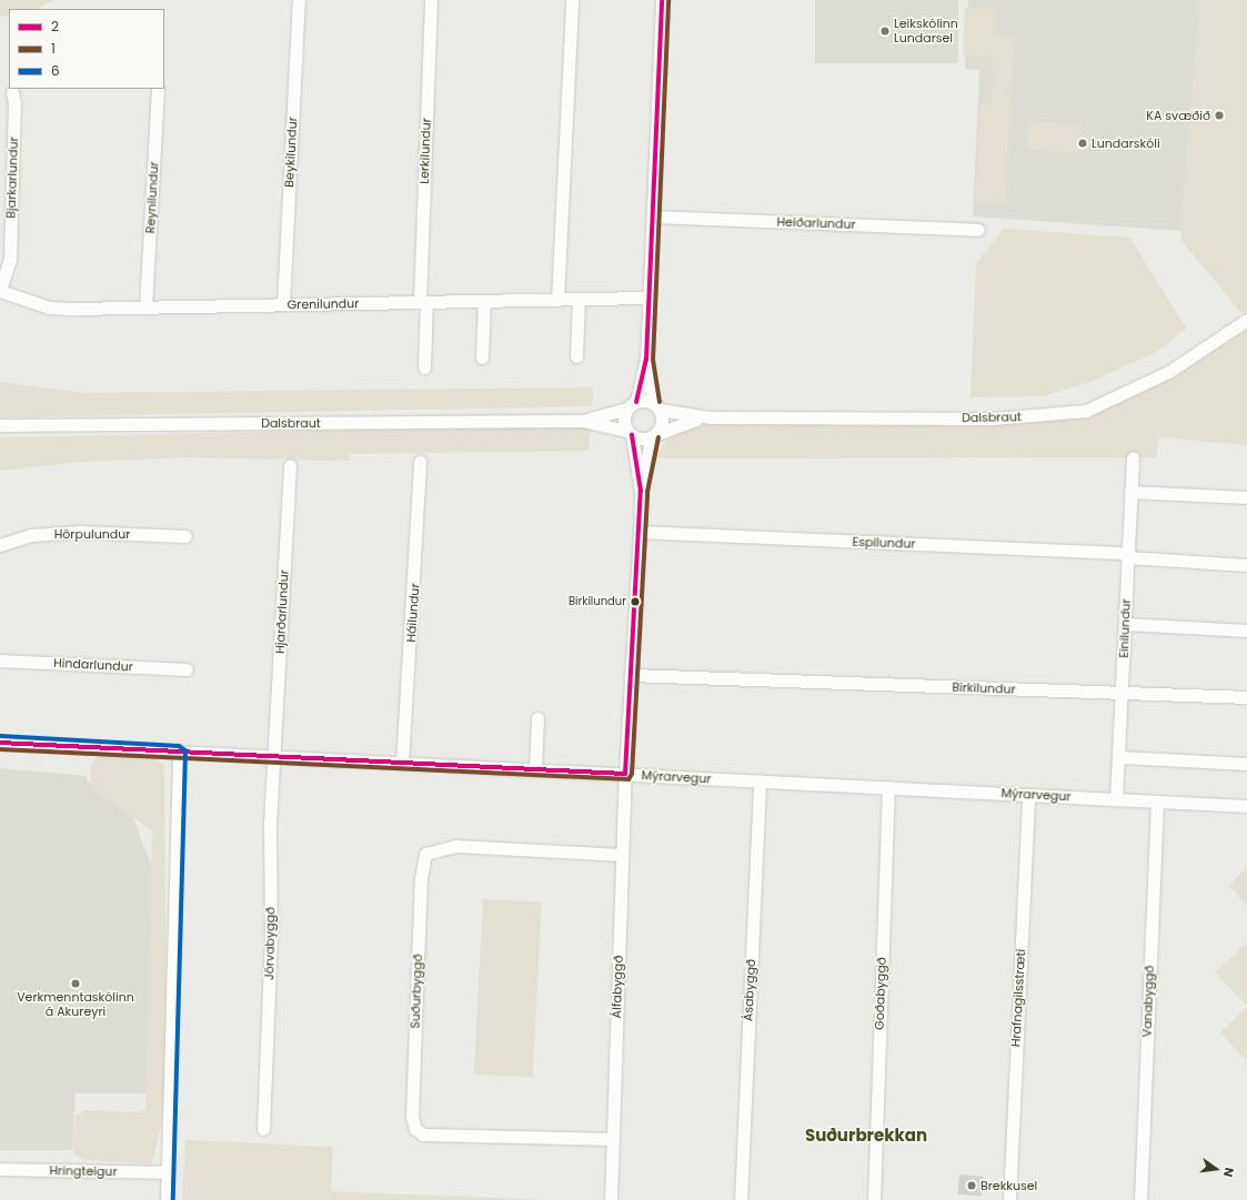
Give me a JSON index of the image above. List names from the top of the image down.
{
  "streets": {
    "street": [
      "Lerkilundur",
      "Beykilundur",
      "Bjarkarlundur",
      "Reynilundur",
      "Heiðarlundur",
      "Grenilundur",
      "Dalsbraut",
      "Hörpulundur",
      "Espilundur",
      "Hjarðarlundur",
      "Háilundur",
      "Einilundur",
      "Hindarlundur",
      "Birkilundur",
      "Mýrarvegur",
      "Jörvabyggð",
      "Álfabyggð",
      "Ásabyggð",
      "Suðurbyggð",
      "Goðabyggð",
      "Hrafnagilsstræti",
      "Vanabyggð",
      "Hringteigur"
    ]
  },
  "crossings": [
    ["Lerkilundur", "Grenilundur"],
    ["Beykilundur", "Grenilundur"],
    ["Bjarkarlundur", "Grenilundur"],
    ["Reynilundur", "Grenilundur"],
    ["Espilundur", "Einilundur"],
    ["Espilundur", "Álfabyggð"],
    ["Hjarðarlundur", "Mýrarvegur"],
    ["Hjarðarlundur", "Jörvabyggð"],
    ["Háilundur", "Mýrarvegur"],
    ["Einilundur", "Birkilundur"],
    ["Einilundur", "Mýrarvegur"],
    ["Birkilundur", "Álfabyggð"],
    ["Mýrarvegur", "Jörvabyggð"],
    ["Mýrarvegur", "Álfabyggð"],
    ["Mýrarvegur", "Ásabyggð"],
    ["Mýrarvegur", "Goðabyggð"],
    ["Mýrarvegur", "Hrafnagilsstræti"],
    ["Mýrarvegur", "Vanabyggð"],
    ["Álfabyggð", "Suðurbyggð"]
  ],
  "districts": ["Suðurbrekkan"],
  "places": [
    "Leikskólinn Lundarsel",
    "KA svæðið",
    "Lundarskóli",
    "Birkilundur",
    "Verkmenntaskólinn á Akureyri",
    "Brekkusel"
  ],
  "lines": ["transit line 2", "transit line 1", "transit line 6"],
  "legend": ["2", "1", "6"],
  "north": "right"
}
